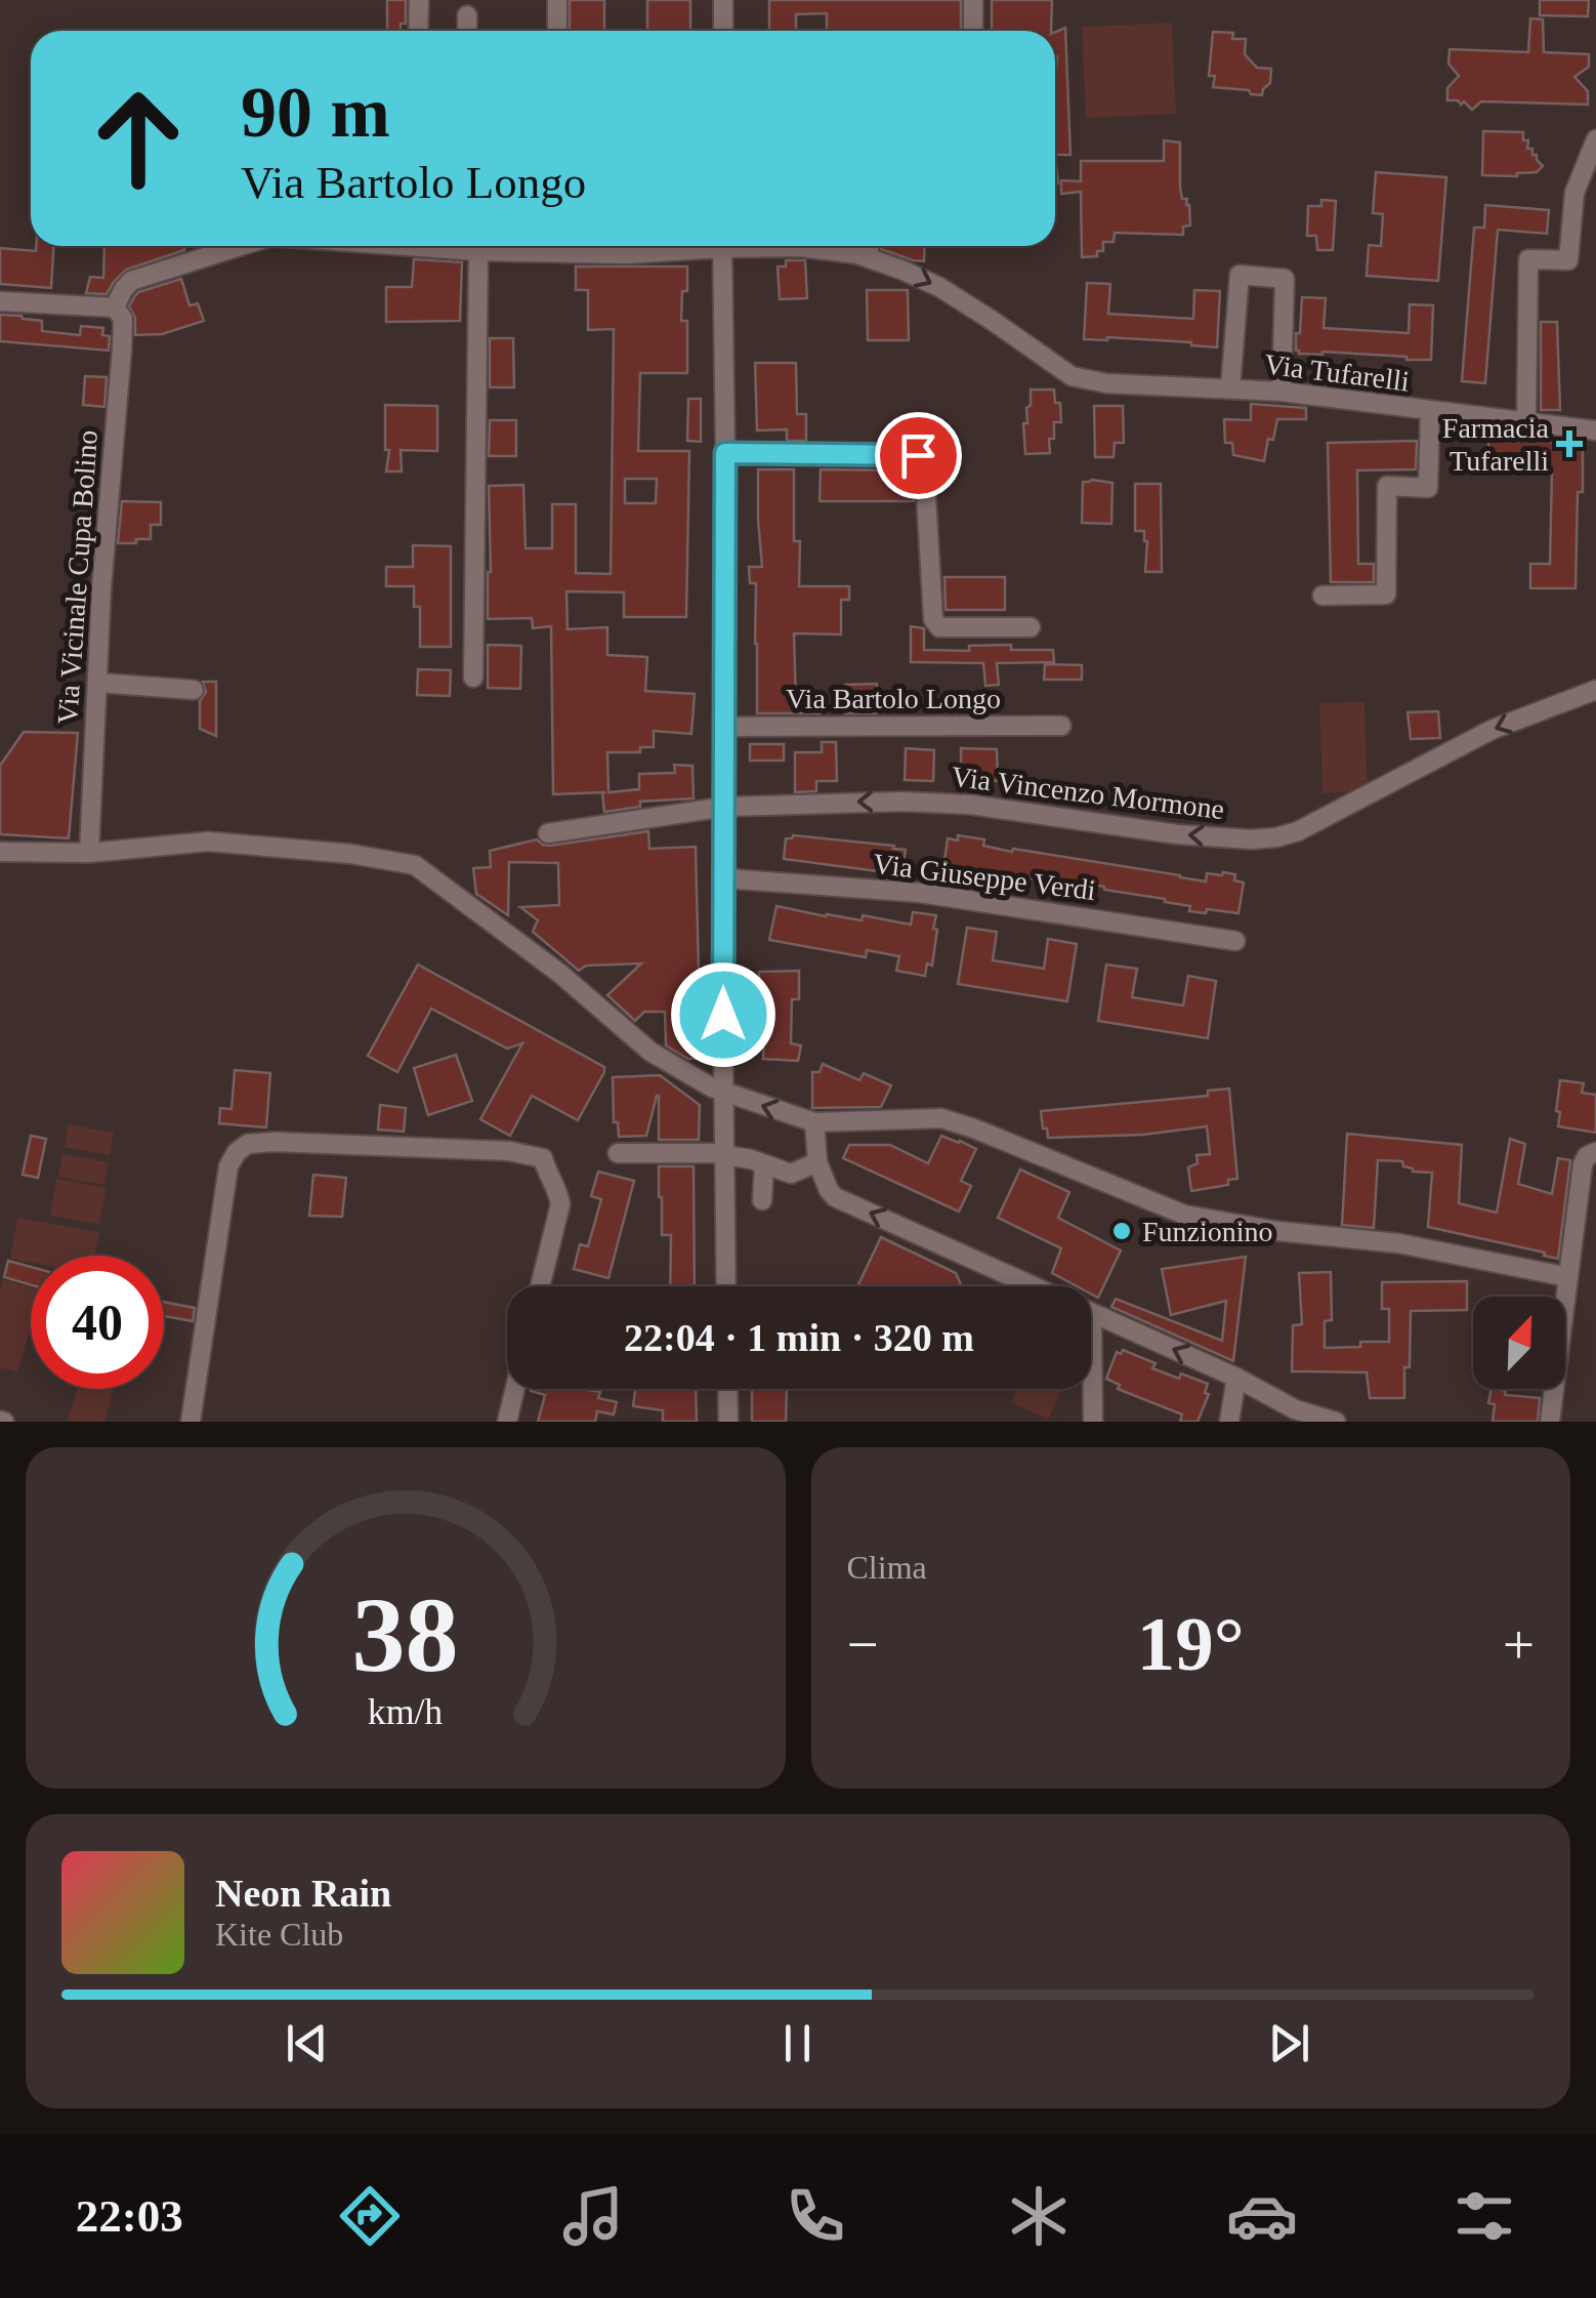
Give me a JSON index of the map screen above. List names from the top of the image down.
{
  "streets": {
    "street": [
      "Via Tufarelli",
      "Via Vicinale Cupa Bolino",
      "Via Bartolo Longo",
      "Via Vincenzo Mormone",
      "Via Giuseppe Verdi"
    ]
  },
  "one_way": ["Via Tufarelli", "Via Vincenzo Mormone"],
  "places": {
    "health": ["Farmacia Tufarelli"],
    "other": ["Funzionino"]
  },
  "north": "top right",
  "page": {
    "turn": ["90 m", "Via Bartolo Longo"],
    "limit": "40",
    "trip": "22:04 · 1 min · 320 m",
    "tile": "Clima",
    "heat": ["−", "19°", "+"],
    "song": ["Neon Rain", "Kite Club"],
    "tabs": "22:03",
    "gauge": ["38", "km/h"]
  }
}
